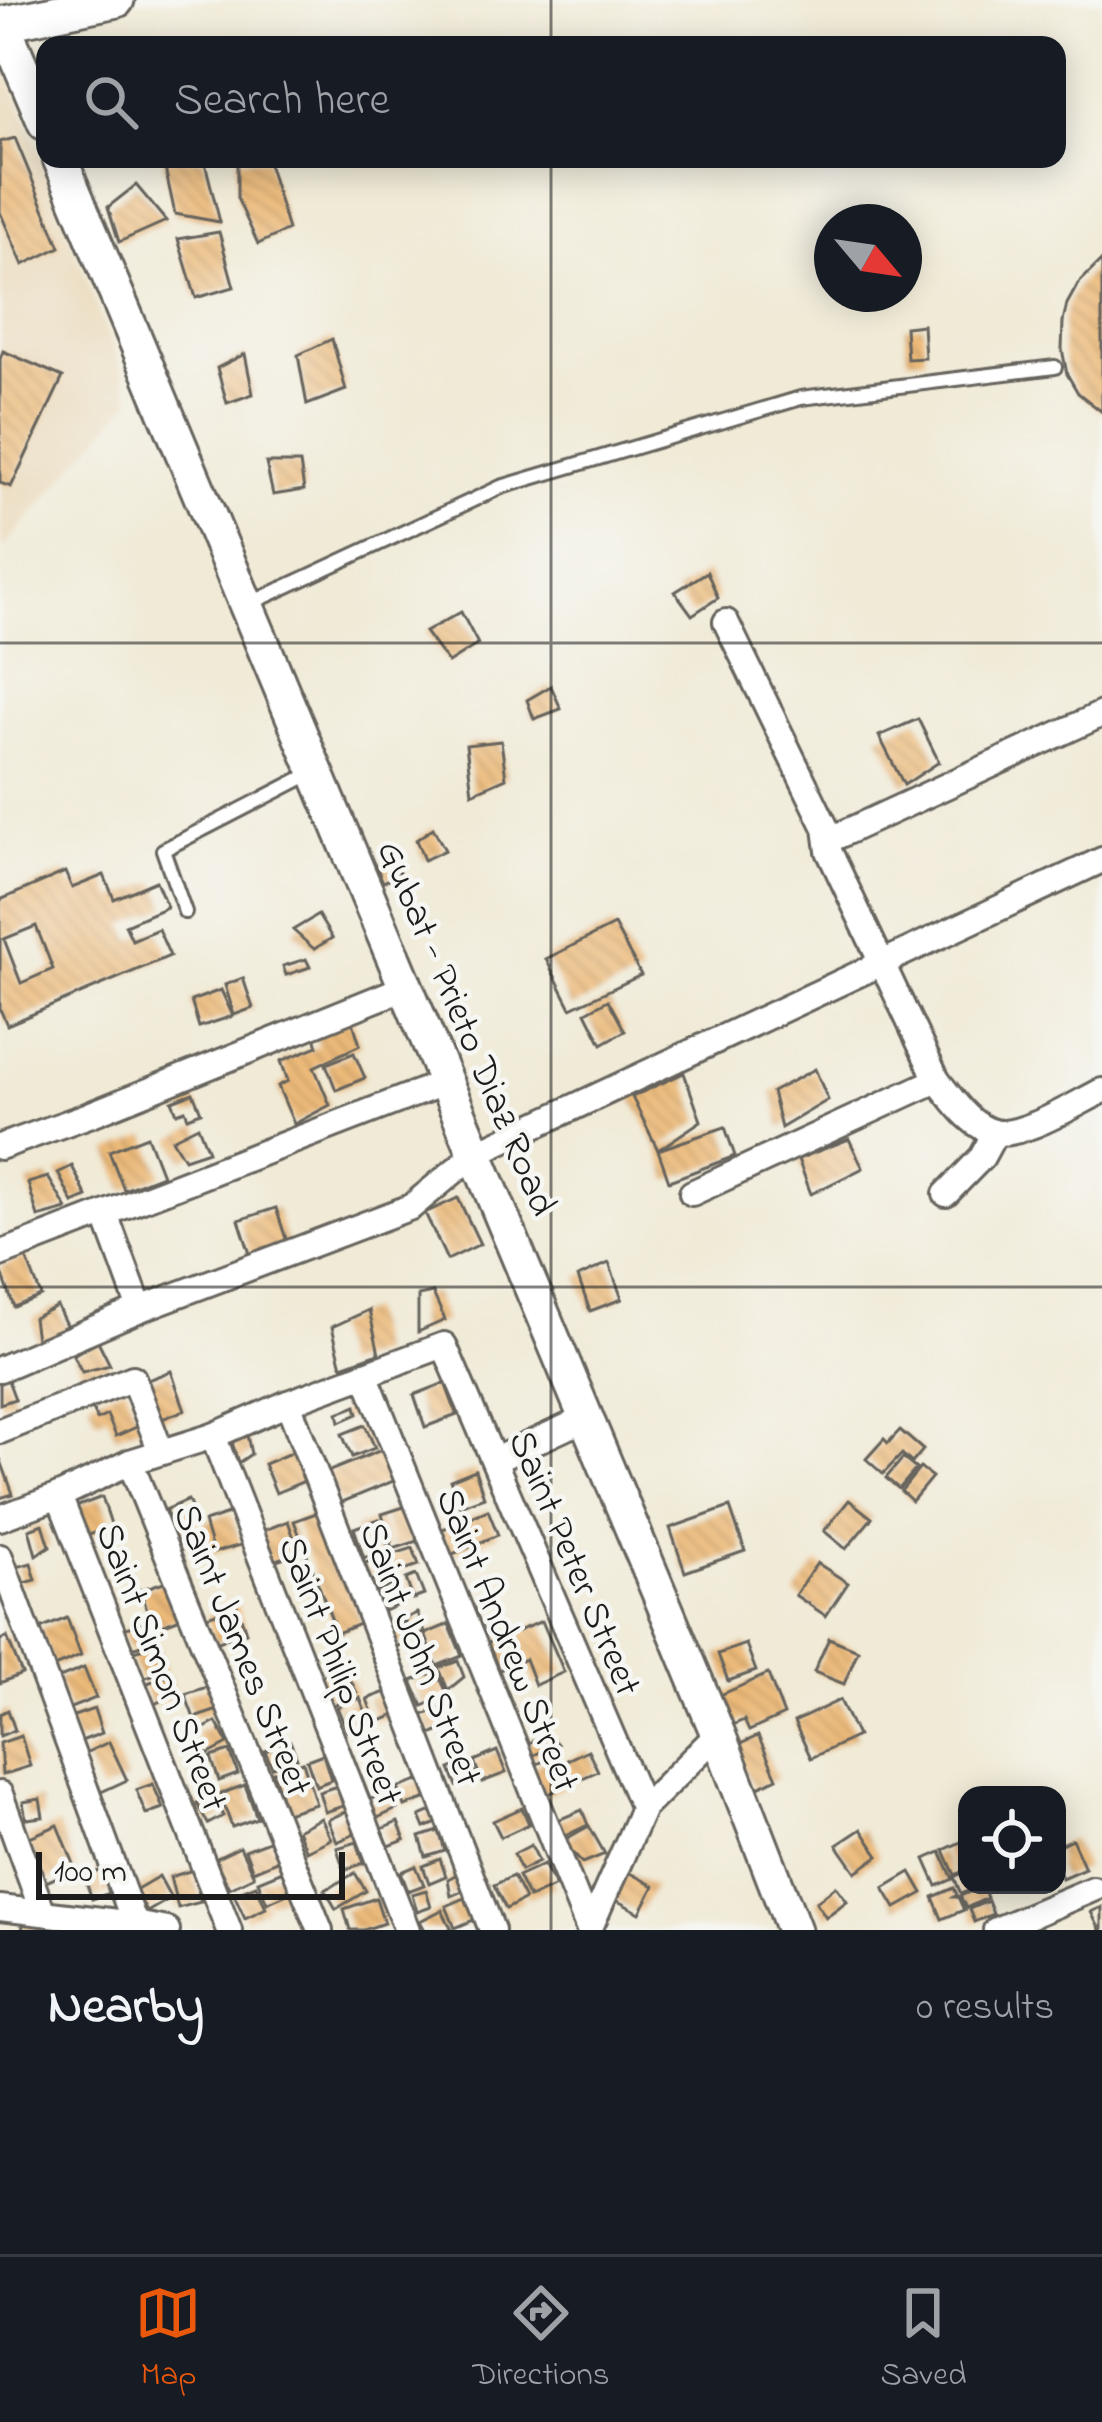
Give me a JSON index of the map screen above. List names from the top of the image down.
{
  "streets": {
    "main road": ["Gubat - Prieto Diaz Road"],
    "street": [
      "Saint Peter Street",
      "Saint Andrew Street",
      "Saint James Street",
      "Saint John Street",
      "Saint Simon Street",
      "Saint Philip Street"
    ]
  },
  "crossings": [
    ["Saint Peter Street", "Saint Andrew Street"]
  ],
  "scale_bar": "100 m",
  "north": "bottom right",
  "page": {
    "search": "Search here",
    "scale": "100 m",
    "heading": ["Nearby", "0 results"],
    "nav": ["Map", "Directions", "Saved"]
  }
}
